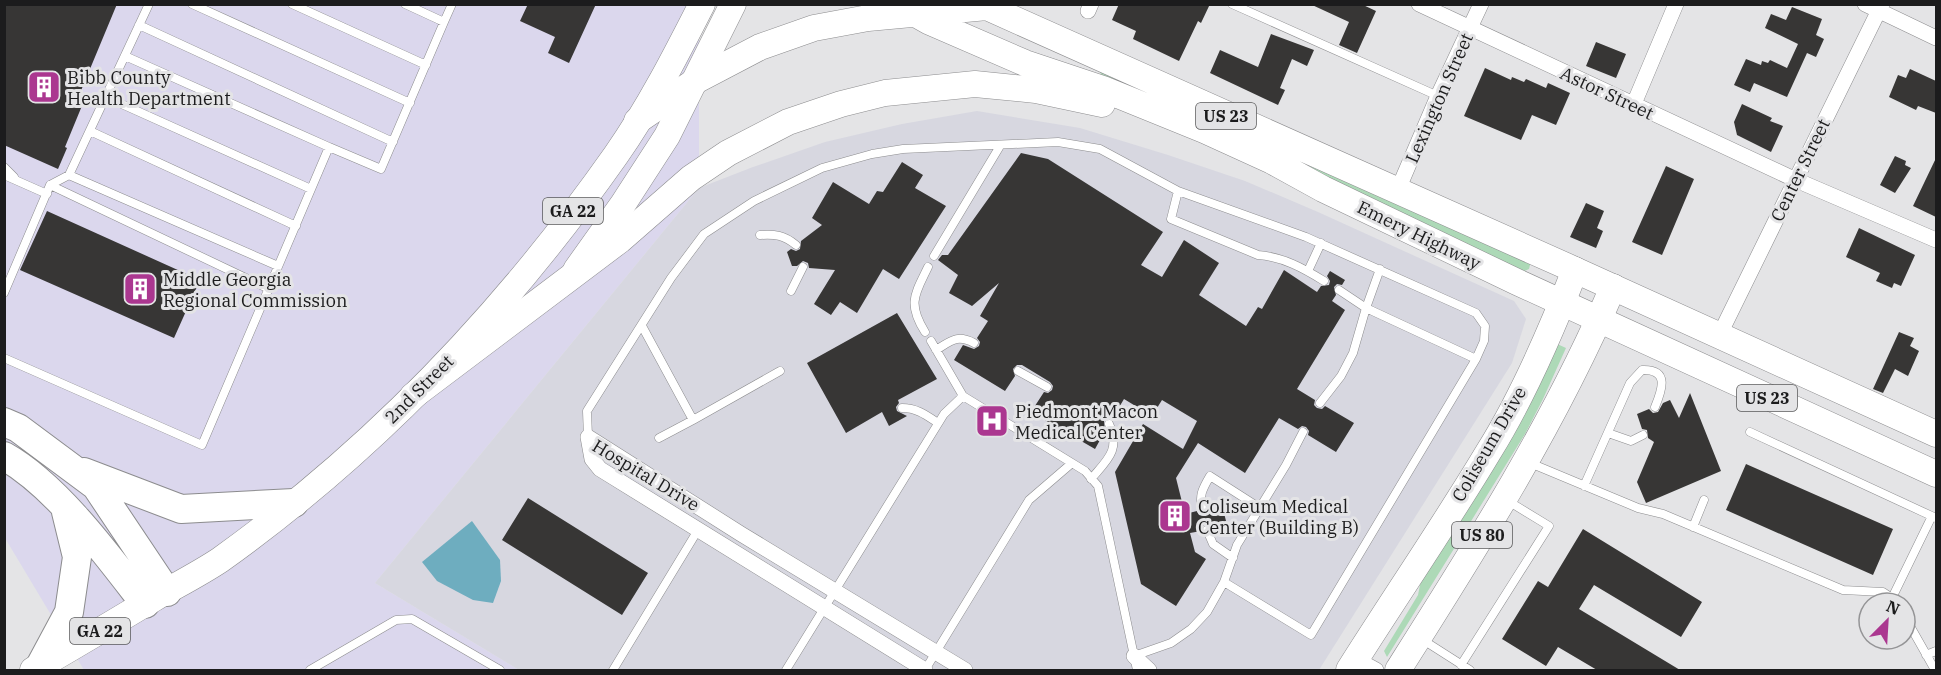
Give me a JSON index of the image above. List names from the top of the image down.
{
  "streets": {
    "main road": [
      "US 23",
      "GA 22",
      "Emery Highway",
      "2nd Street",
      "Coliseum Drive",
      "US 80"
    ],
    "street": [
      "Astor Street",
      "Lexington Street",
      "Center Street",
      "Hospital Drive"
    ]
  },
  "crossings": [
    ["Astor Street", "Lexington Street"],
    ["Astor Street", "Center Street"],
    ["Lexington Street", "Emery Highway"],
    ["Center Street", "Emery Highway"],
    ["Emery Highway", "Coliseum Drive"],
    ["Emery Highway", "US 80"]
  ],
  "places": {
    "building": ["Bibb County Health Department", "Middle Georgia Regional Commission", "Coliseum Medical Center (Building B)"],
    "hospital": ["Piedmont Macon Medical Center"]
  },
  "north": "top right"
}
